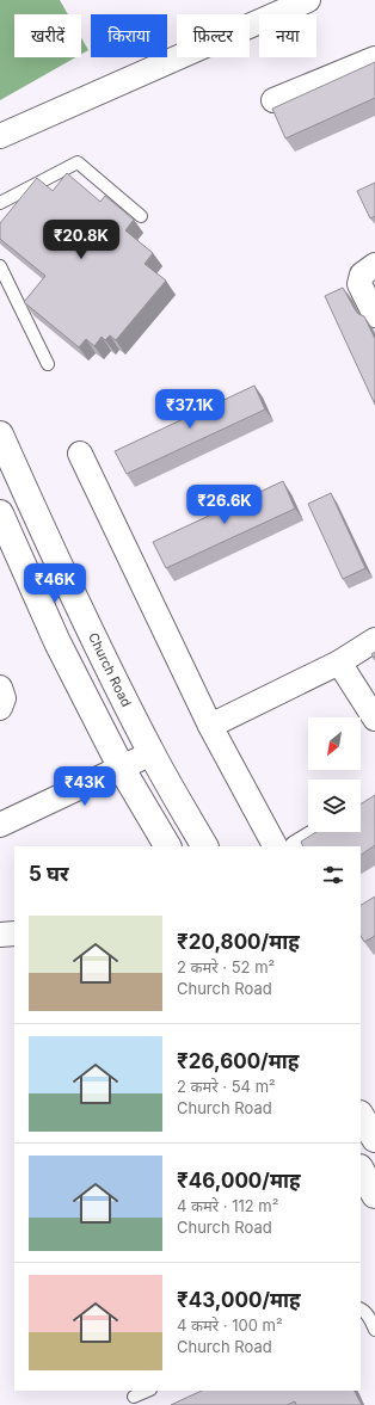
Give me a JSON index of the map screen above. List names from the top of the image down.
{
  "streets": {
    "street": ["Church Road"]
  },
  "north": "bottom left",
  "page": {
    "chip": [
      "खरीदें",
      "किराया",
      "फ़िल्टर",
      "नया"
    ],
    "price": [
      "₹20.8K",
      "₹37.1K",
      "₹26.6K",
      "₹46K",
      "₹43K"
    ],
    "heading": "5 घर",
    "list": [
      {
        "name": "₹20,800/माह",
        "note": "2 कमरे · 52 m² · Church Road"
      },
      {
        "name": "₹26,600/माह",
        "note": "2 कमरे · 54 m² · Church Road"
      },
      {
        "name": "₹46,000/माह",
        "note": "4 कमरे · 112 m² · Church Road"
      },
      {
        "name": "₹43,000/माह",
        "note": "4 कमरे · 100 m² · Church Road"
      }
    ]
  }
}
